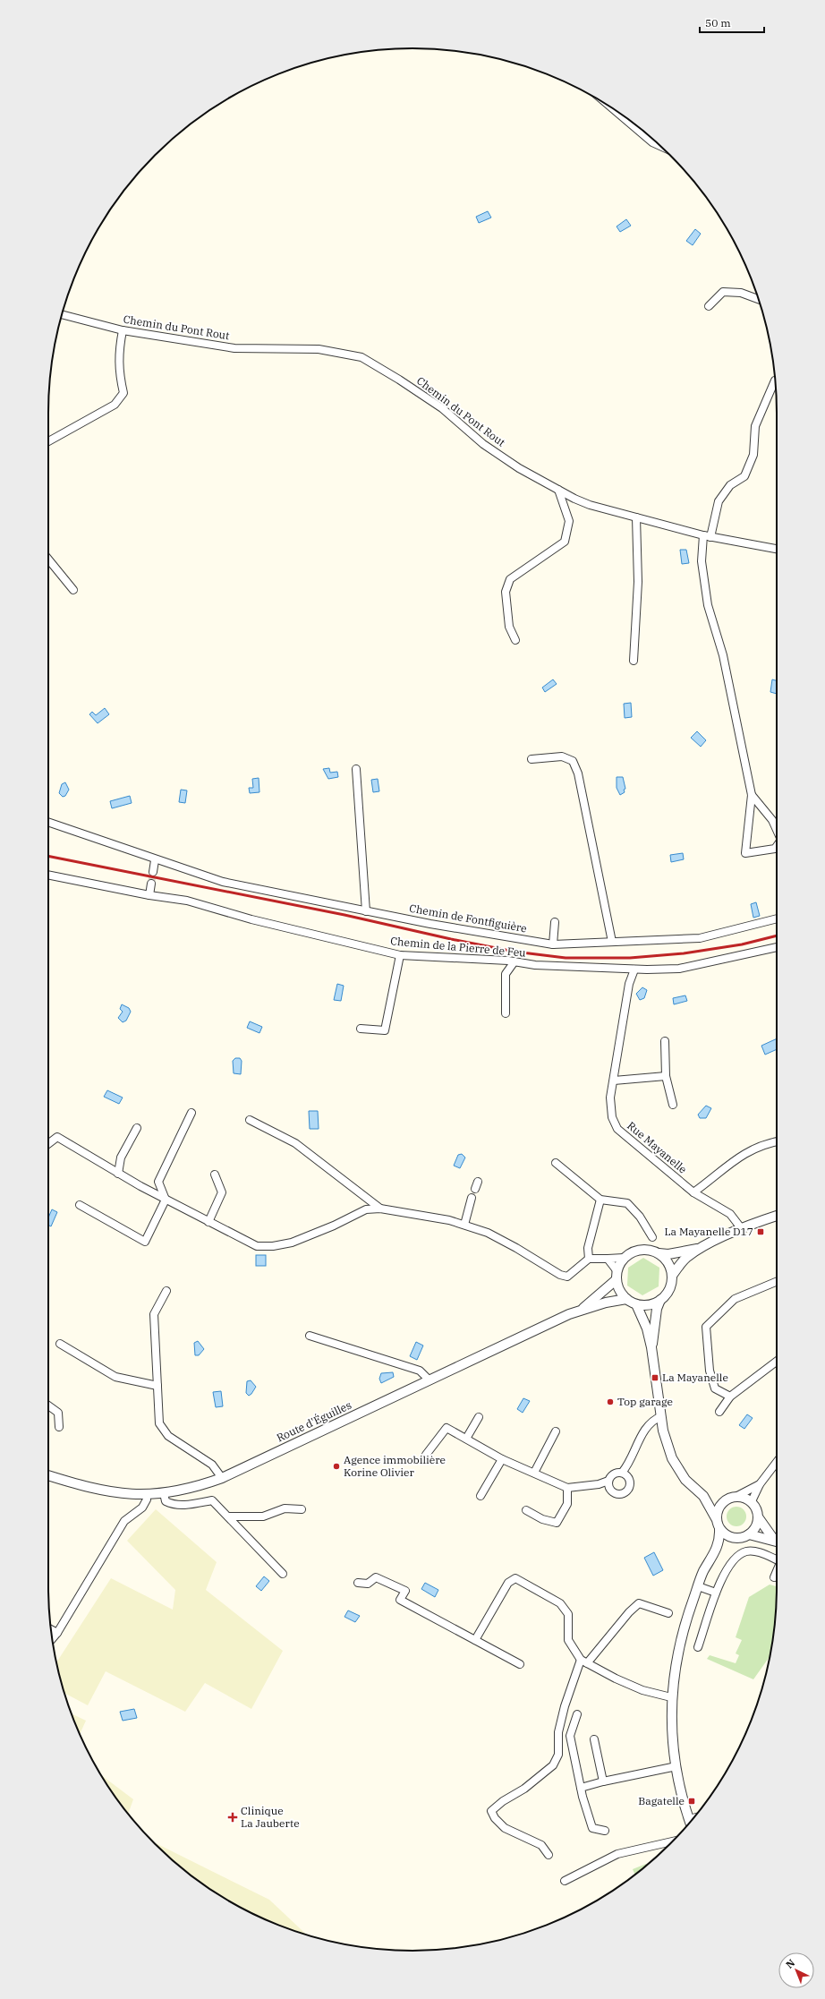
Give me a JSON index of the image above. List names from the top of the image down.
{
  "streets": {
    "street": [
      "Chemin du Pont Rout",
      "Chemin de Fontfiguière",
      "Chemin de la Pierre de Feu",
      "Rue Mayanelle",
      "Route d'Éguilles"
    ]
  },
  "crossings": [
    ["Chemin de la Pierre de Feu", "Rue Mayanelle"]
  ],
  "places": {
    "transit": ["La Mayanelle D17", "La Mayanelle", "Bagatelle"],
    "other": ["Top garage", "Agence immobilière Korine Olivier"],
    "health": ["Clinique La Jauberte"]
  },
  "scale_bar": "50 m",
  "north": "top left"
}
